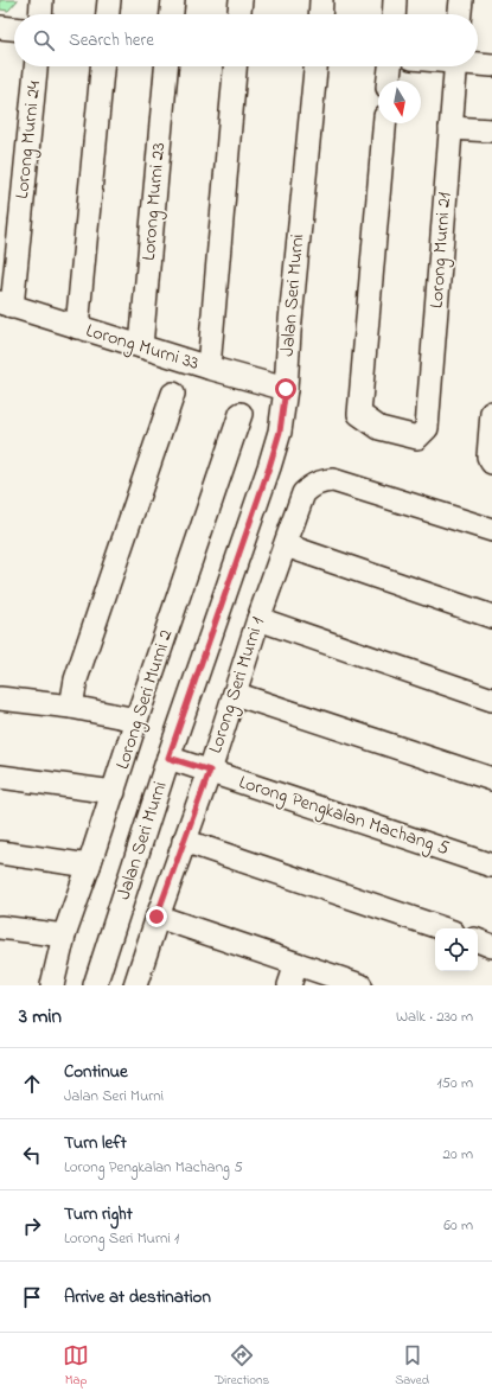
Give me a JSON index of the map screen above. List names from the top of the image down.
{
  "streets": {
    "street": [
      "Lorong Murni 24",
      "Lorong Murni 23",
      "Lorong Murni 21",
      "Jalan Seri Murni",
      "Lorong Murni 33",
      "Lorong Seri Murni 1",
      "Lorong Seri Murni 2",
      "Lorong Pengkalan Machang 5"
    ]
  },
  "crossings": [
    ["Lorong Murni 24", "Lorong Murni 33"],
    ["Lorong Murni 23", "Lorong Murni 33"],
    ["Jalan Seri Murni", "Lorong Murni 33"],
    ["Jalan Seri Murni", "Lorong Pengkalan Machang 5"],
    ["Lorong Seri Murni 1", "Lorong Pengkalan Machang 5"]
  ],
  "north": "bottom",
  "page": {
    "search": "Search here",
    "heading": ["3 min", "Walk · 230 m"],
    "list": [
      ["Continue", "Jalan Seri Murni", "150 m"],
      ["Turn left", "Lorong Pengkalan Machang 5", "20 m"],
      ["Turn right", "Lorong Seri Murni 1", "60 m"],
      "Arrive at destination"
    ],
    "nav": ["Map", "Directions", "Saved"]
  }
}
